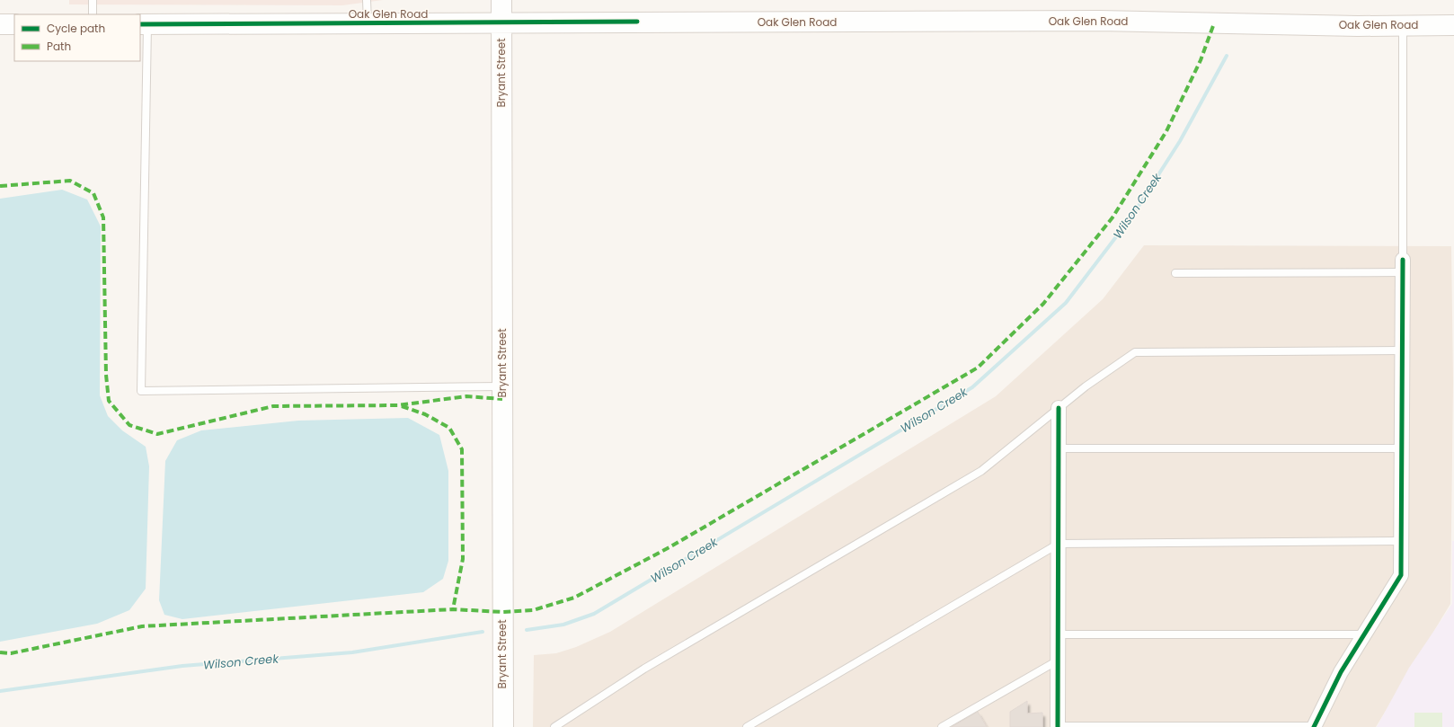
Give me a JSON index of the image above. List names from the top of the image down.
{
  "streets": {
    "main road": ["Oak Glen Road", "Bryant Street"]
  },
  "crossings": [
    ["Oak Glen Road", "Bryant Street"]
  ],
  "water": ["Wilson Creek"],
  "legend": ["Cycle path", "Path"]
}
